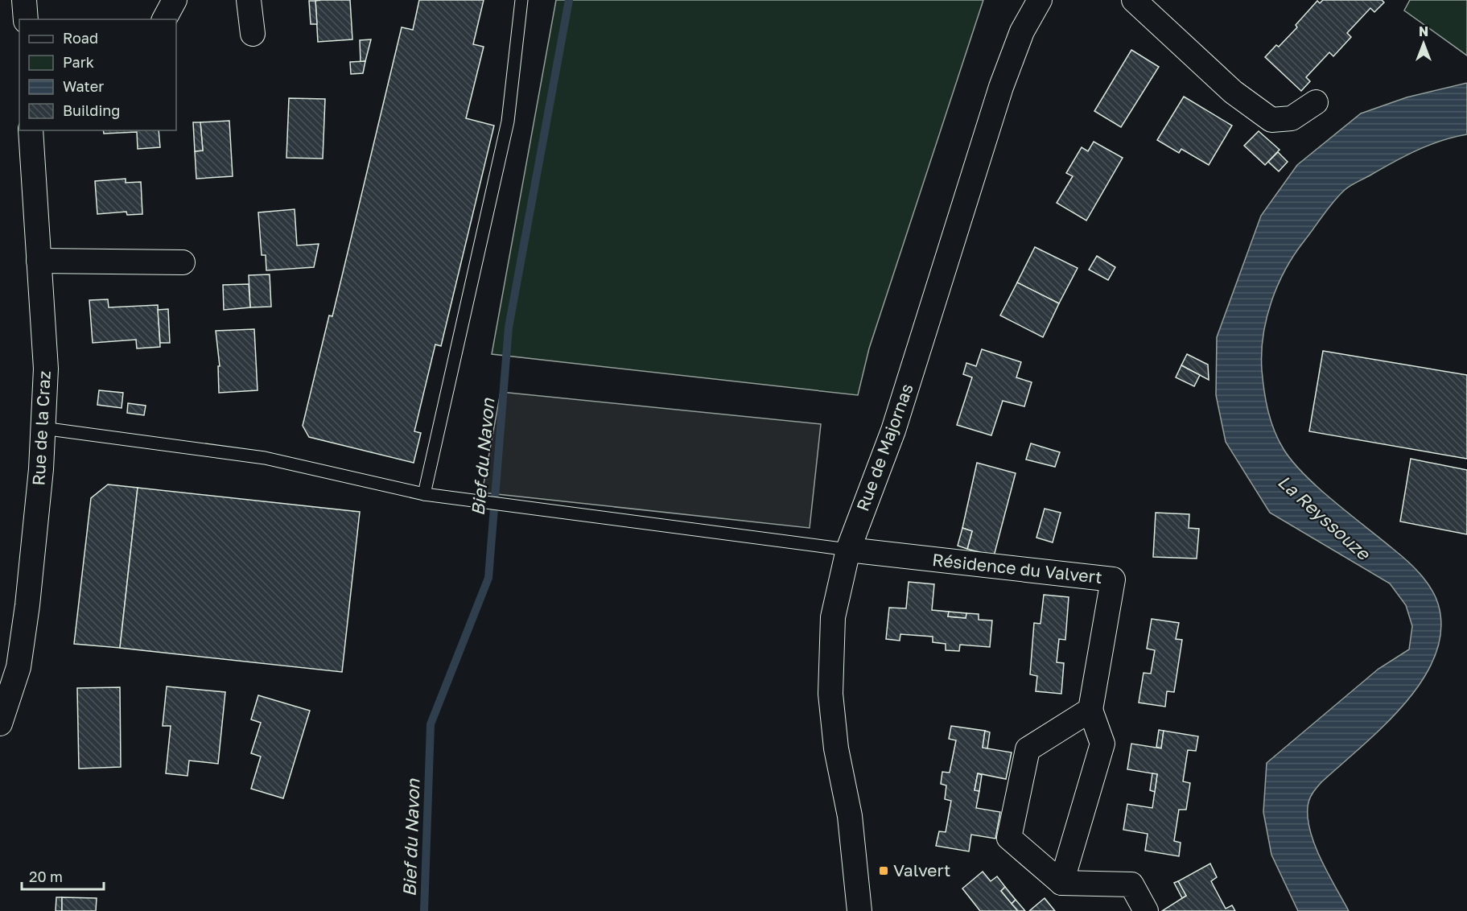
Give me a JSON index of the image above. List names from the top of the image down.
{
  "streets": {
    "street": ["Rue de la Craz", "Rue de Majornas", "Résidence du Valvert"]
  },
  "crossings": [
    ["Rue de Majornas", "Résidence du Valvert"]
  ],
  "water": ["Bief du Navon", "La Reyssouze"],
  "places": {
    "transit": ["Valvert"]
  },
  "legend": [
    "Road",
    "Park",
    "Water",
    "Building"
  ],
  "scale_bar": "20 m",
  "north": "top"
}
